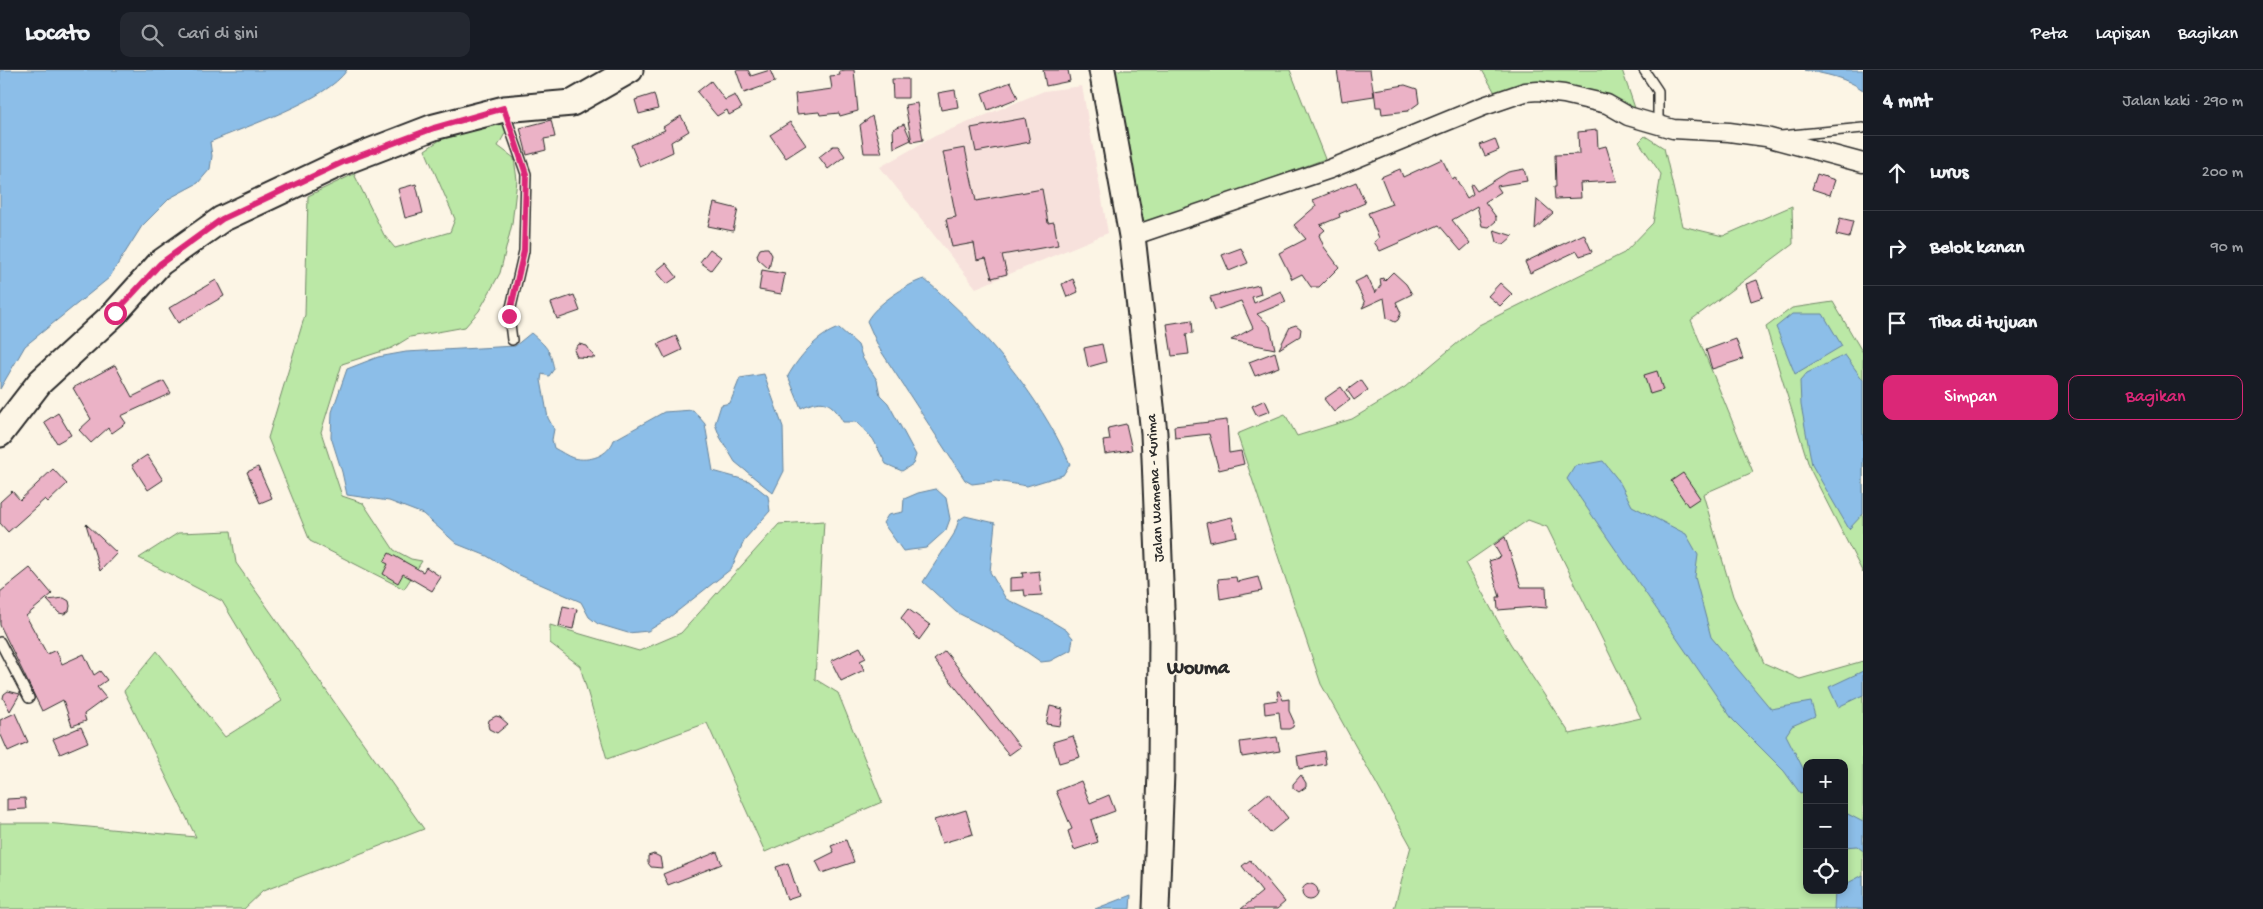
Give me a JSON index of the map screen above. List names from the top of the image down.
{
  "streets": {
    "main road": ["Jalan Wamena - Kurima"]
  },
  "districts": ["Wouma"],
  "page": {
    "header": "Locato",
    "search": "Cari di sini",
    "nav": ["Peta", "Lapisan", "Bagikan"],
    "heading": ["4 mnt", "Jalan kaki · 290 m"],
    "list": [
      ["Lurus", "200 m"],
      ["Belok kanan", "90 m"],
      "Tiba di tujuan"
    ],
    "buttons": ["Simpan", "Bagikan"],
    "map_buttons": ["+", "−"]
  }
}
